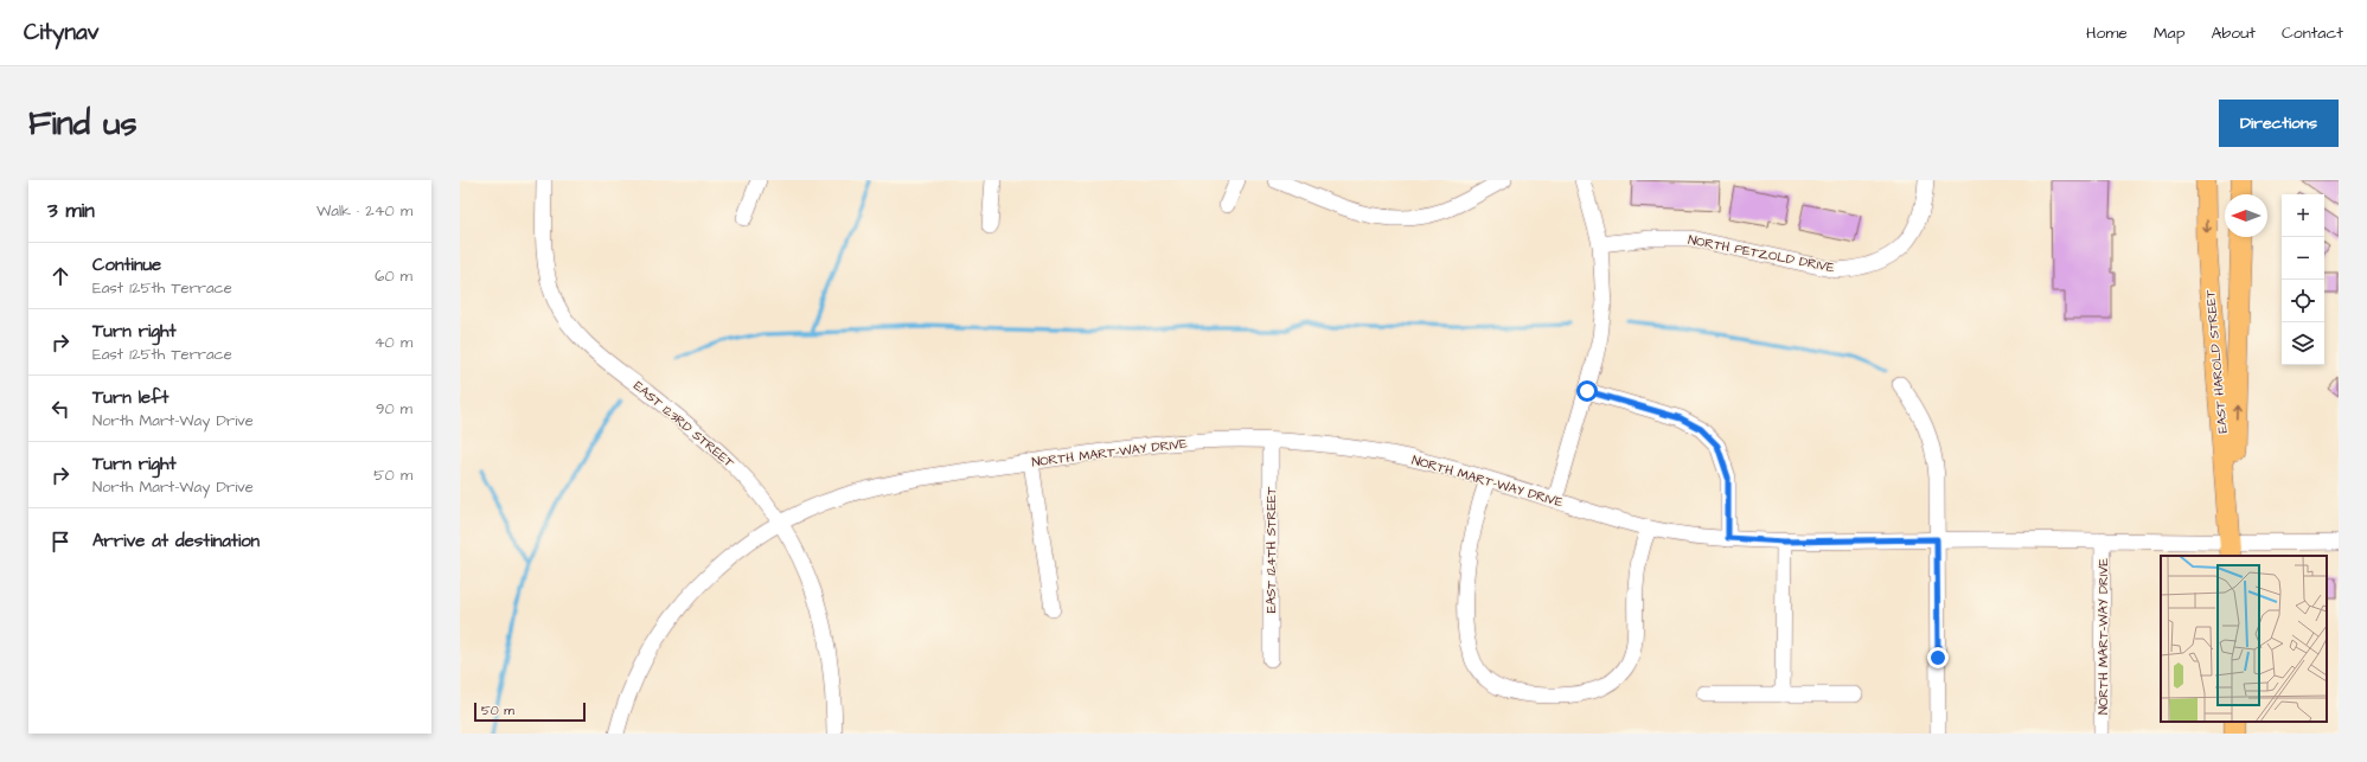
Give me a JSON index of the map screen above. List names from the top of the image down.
{
  "streets": {
    "main road": ["EAST HAROLD STREET"],
    "street": [
      "NORTH PETZOLD DRIVE",
      "EAST 123RD STREET",
      "NORTH MART-WAY DRIVE",
      "EAST 124TH STREET"
    ]
  },
  "crossings": [
    ["EAST HAROLD STREET", "NORTH MART-WAY DRIVE"],
    ["EAST 123RD STREET", "NORTH MART-WAY DRIVE"],
    ["NORTH MART-WAY DRIVE", "EAST 124TH STREET"]
  ],
  "scale_bar": "50 m",
  "north": "left",
  "page": {
    "header": "Citynav",
    "nav": [
      "Home",
      "Map",
      "About",
      "Contact"
    ],
    "buttons": "Directions",
    "title": "Find us",
    "heading": ["3 min", "Walk · 240 m"],
    "map_buttons": ["+", "−"],
    "list": [
      ["Continue", "East 125th Terrace", "60 m"],
      ["Turn right", "East 125th Terrace", "40 m"],
      ["Turn left", "North Mart-Way Drive", "90 m"],
      ["Turn right", "North Mart-Way Drive", "50 m"],
      "Arrive at destination"
    ],
    "scale": "50 m"
  }
}
